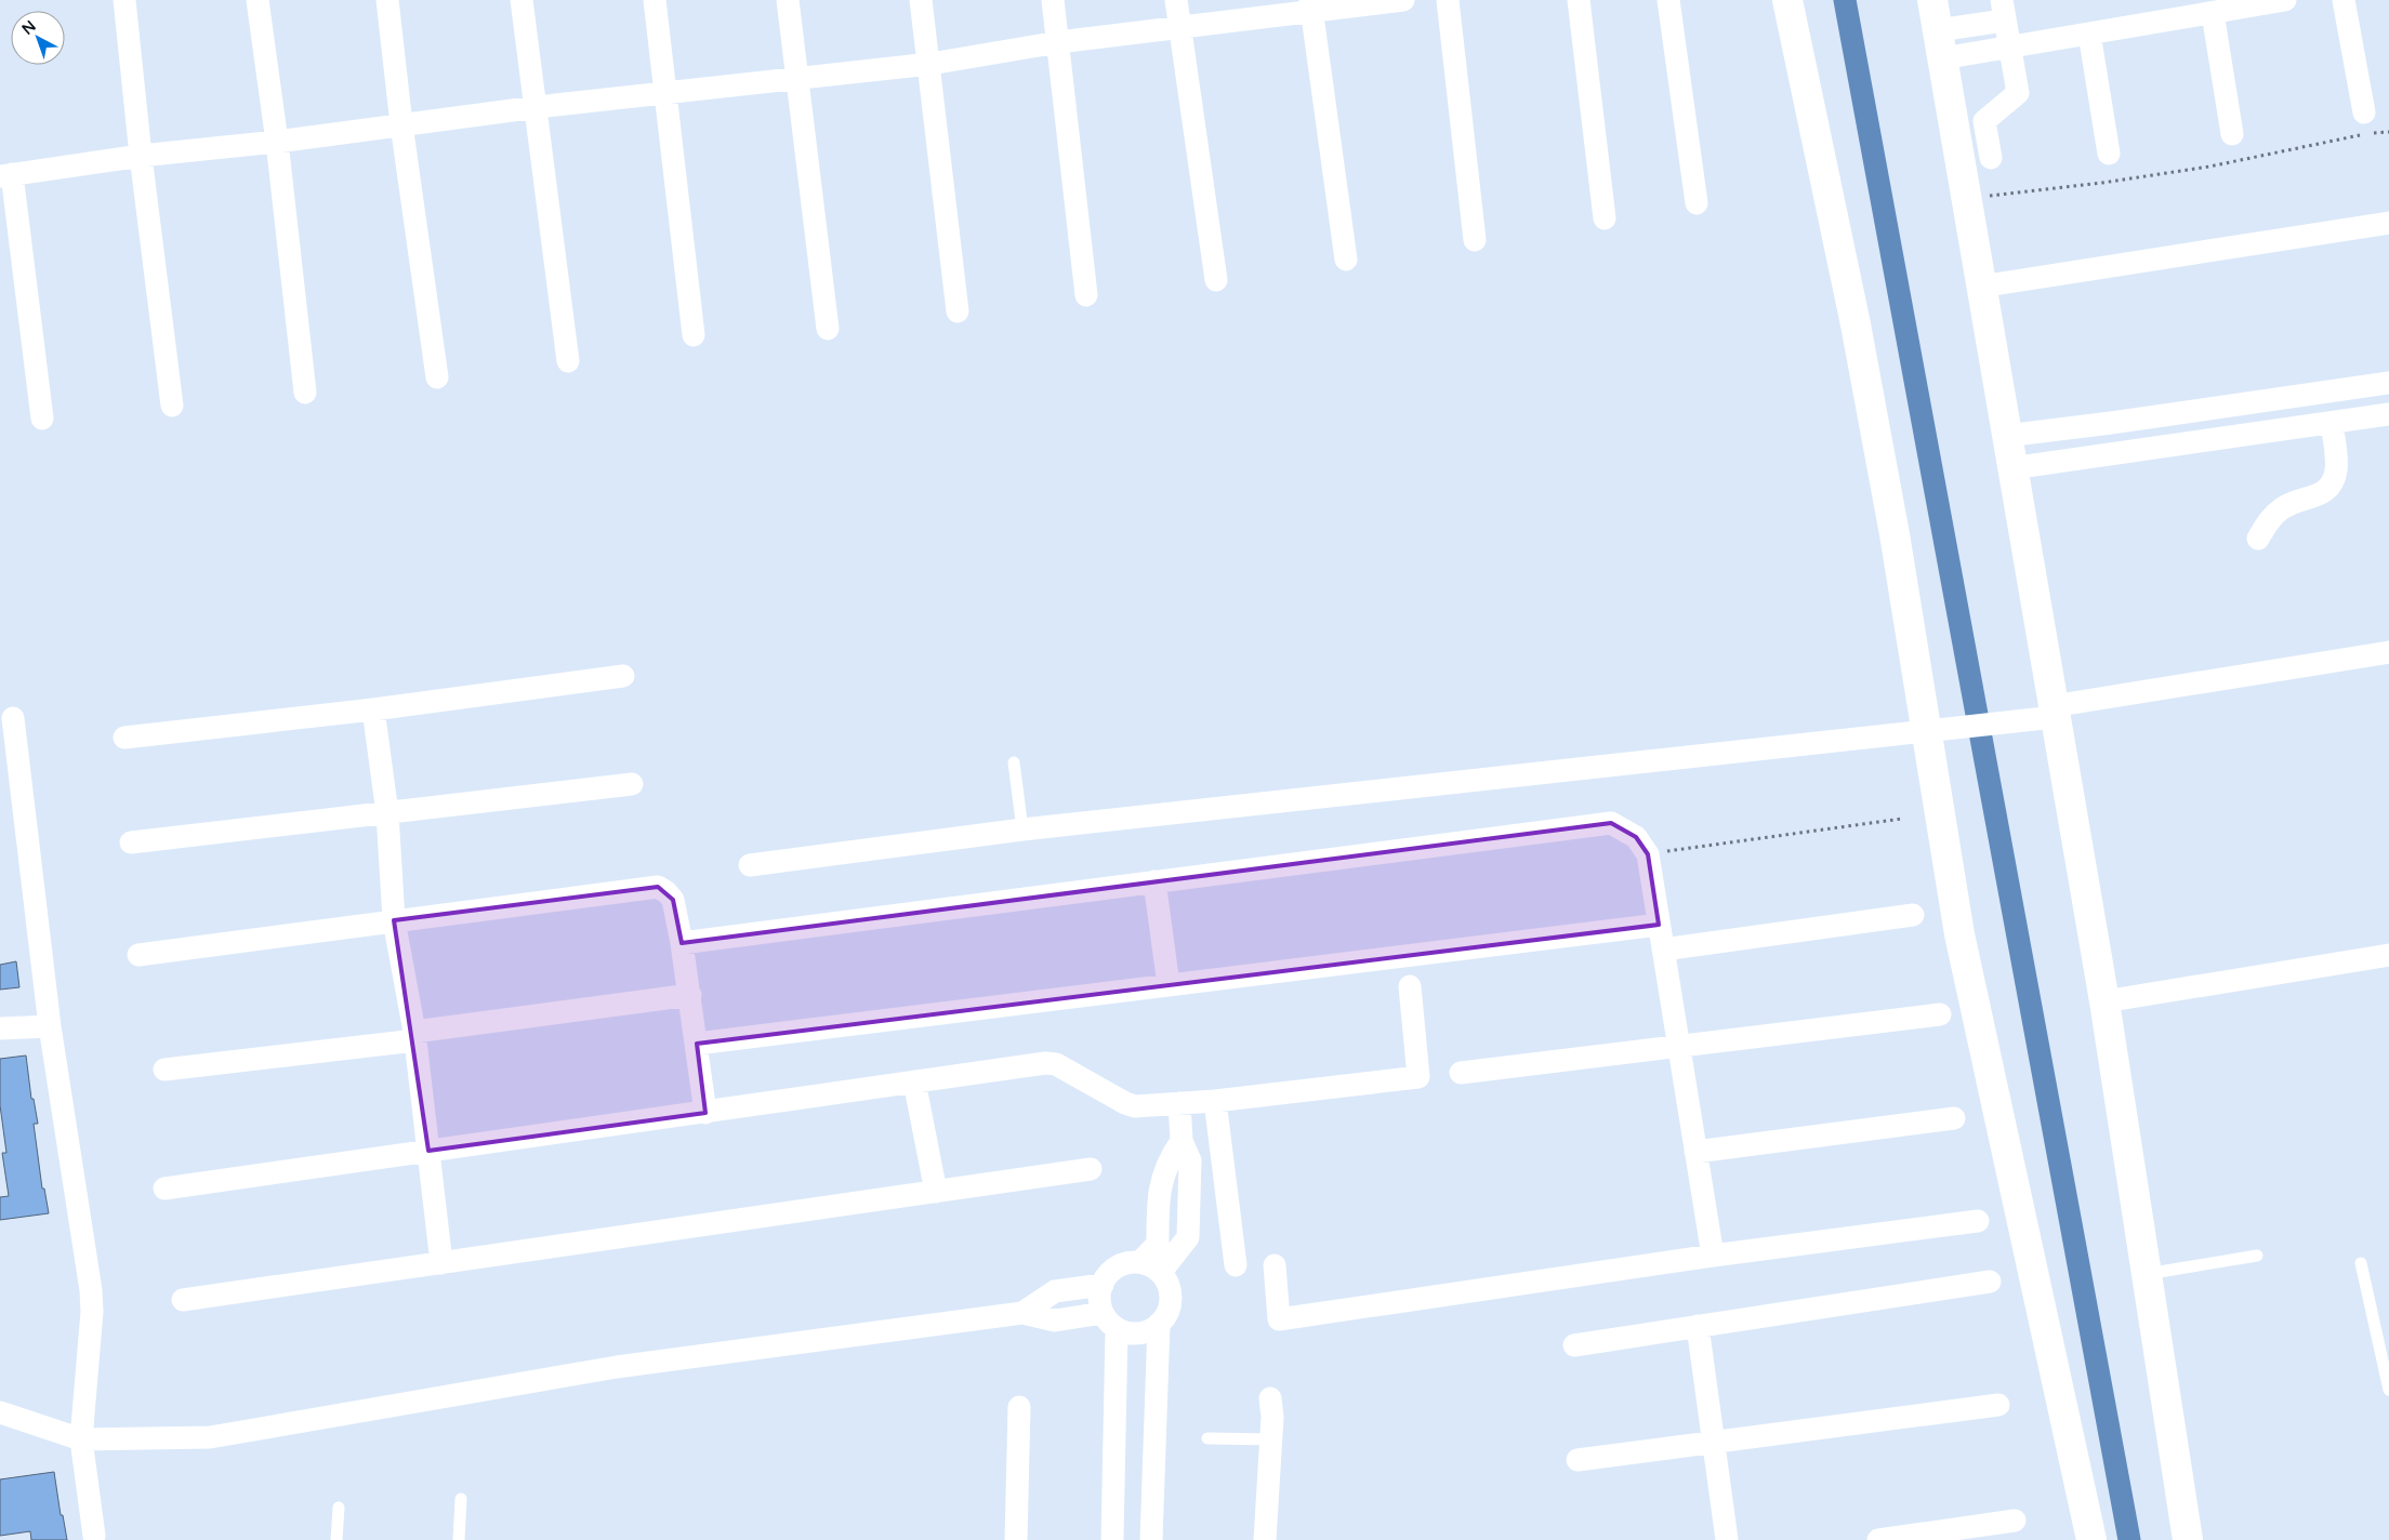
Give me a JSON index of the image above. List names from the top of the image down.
{
  "north": "top left"
}
